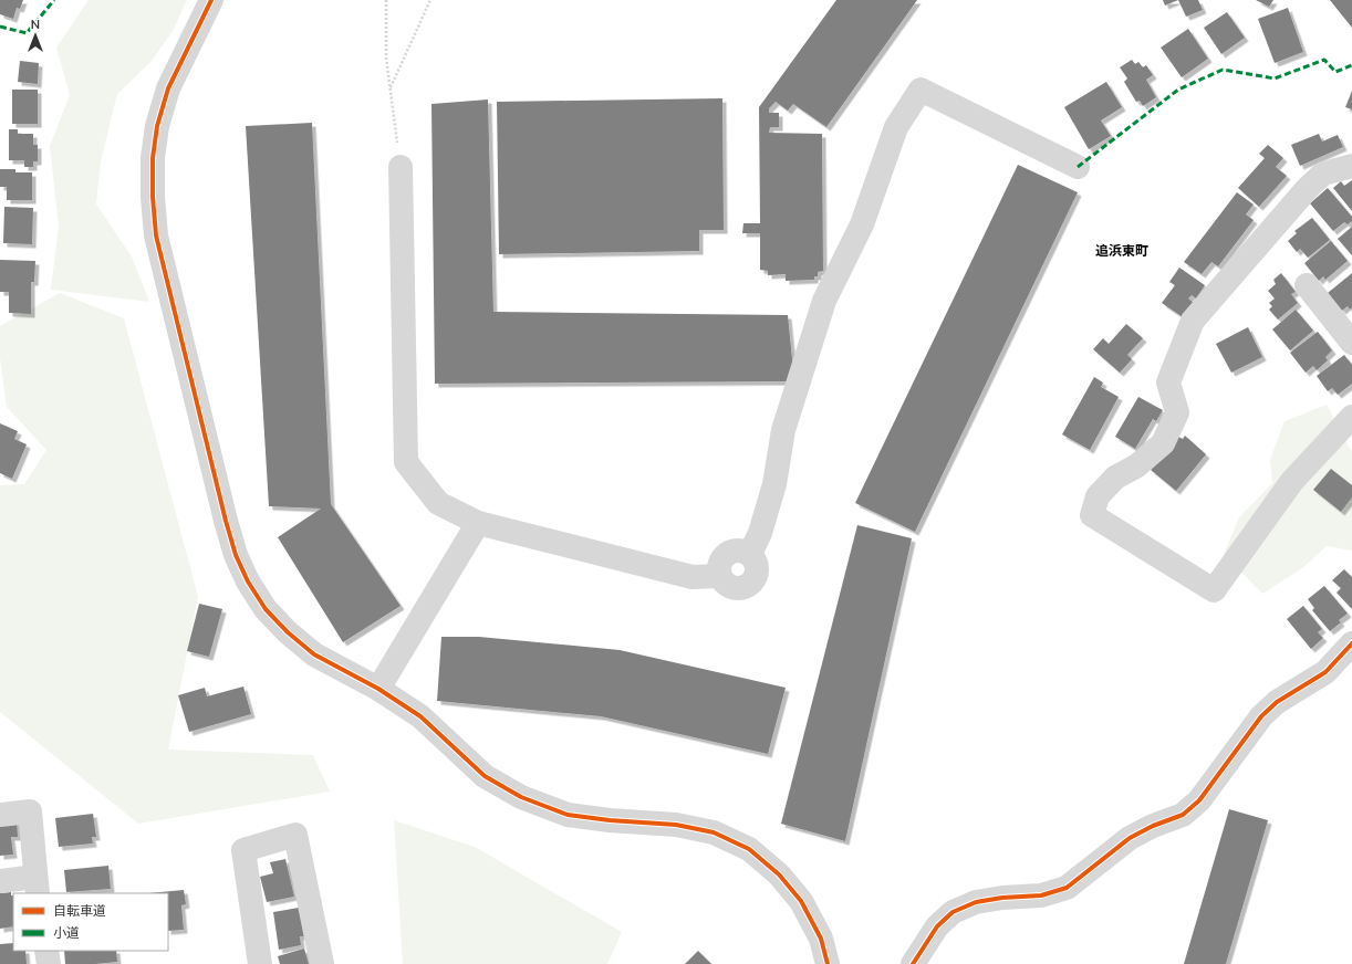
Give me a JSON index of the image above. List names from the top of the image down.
{
  "districts": ["追浜東町"],
  "legend": ["自転車道", "小道"],
  "north": "top"
}
